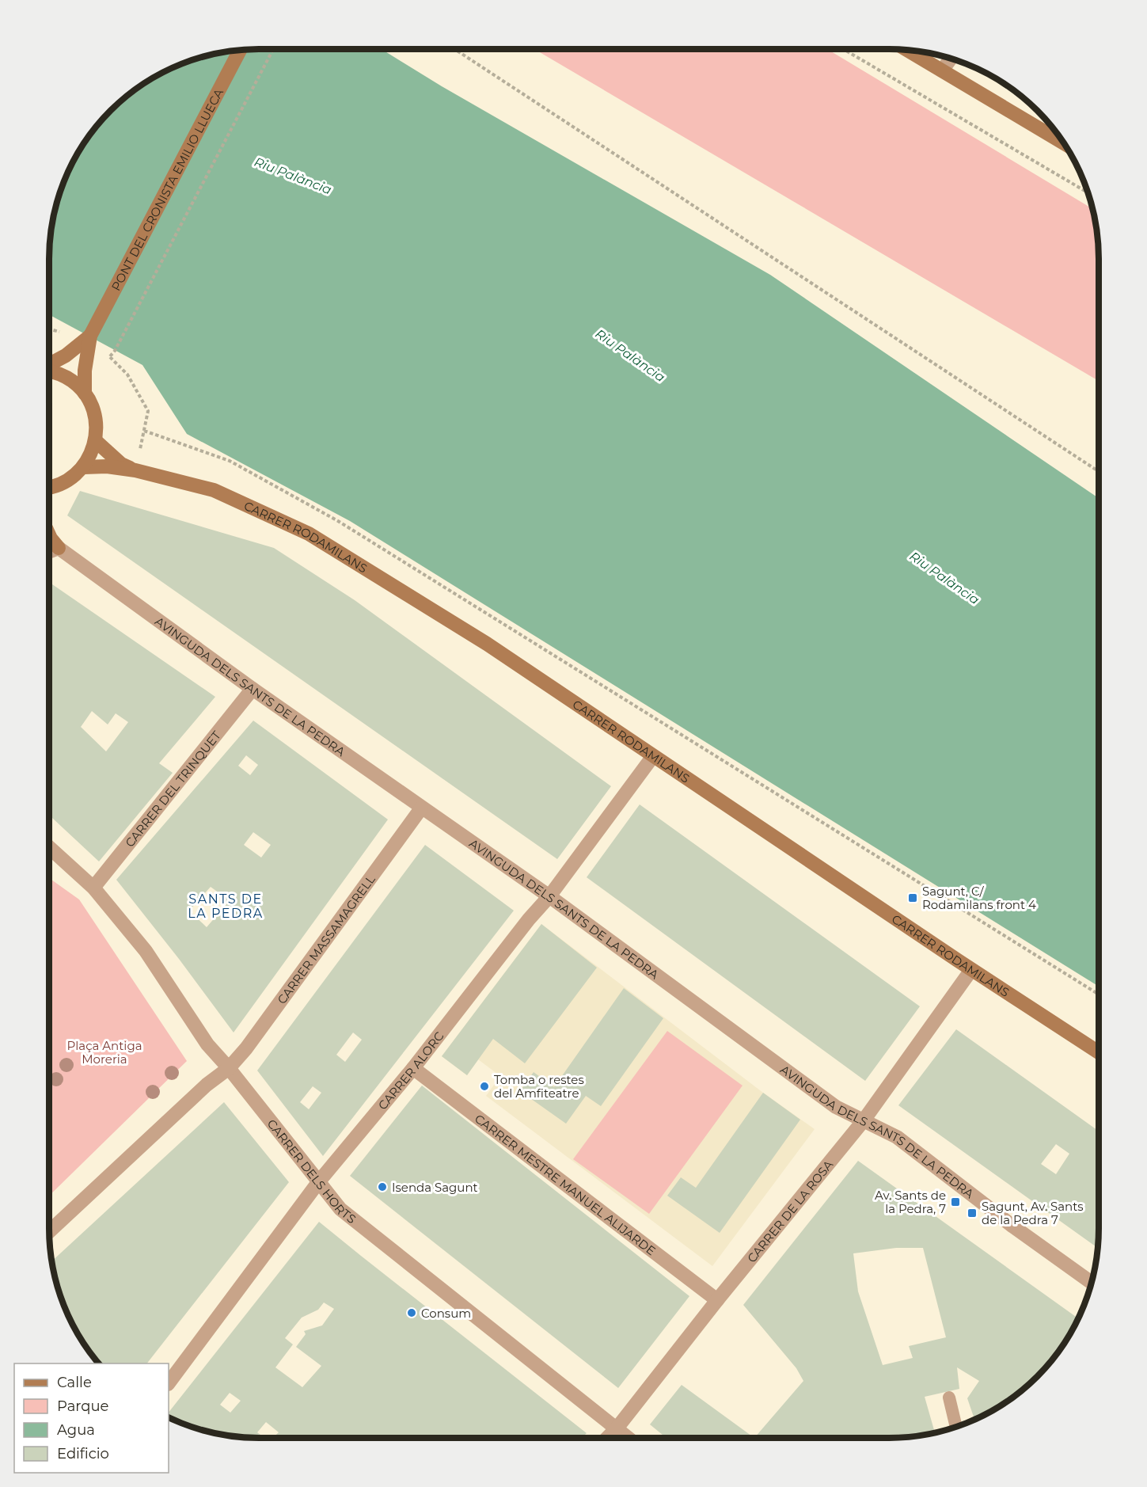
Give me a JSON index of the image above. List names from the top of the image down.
{
  "streets": {
    "street": [
      "PONT DEL CRONISTA EMILIO LLUECA",
      "CARRER RODAMILANS",
      "AVINGUDA DELS SANTS DE LA PEDRA",
      "CARRER DEL TRINQUET",
      "CARRER MASSAMAGRELL",
      "CARRER ALORC",
      "CARRER DELS HORTS",
      "CARRER MESTRE MANUEL ALIJARDE",
      "CARRER DE LA ROSA"
    ]
  },
  "crossings": [
    ["CARRER RODAMILANS", "CARRER ALORC"],
    ["CARRER RODAMILANS", "CARRER DE LA ROSA"],
    ["AVINGUDA DELS SANTS DE LA PEDRA", "CARRER DEL TRINQUET"],
    ["AVINGUDA DELS SANTS DE LA PEDRA", "CARRER MASSAMAGRELL"],
    ["AVINGUDA DELS SANTS DE LA PEDRA", "CARRER ALORC"],
    ["AVINGUDA DELS SANTS DE LA PEDRA", "CARRER DE LA ROSA"],
    ["CARRER DEL TRINQUET", "CARRER DELS HORTS"],
    ["CARRER MASSAMAGRELL", "CARRER DELS HORTS"],
    ["CARRER ALORC", "CARRER DELS HORTS"],
    ["CARRER ALORC", "CARRER MESTRE MANUEL ALIJARDE"],
    ["CARRER DELS HORTS", "CARRER DE LA ROSA"],
    ["CARRER MESTRE MANUEL ALIJARDE", "CARRER DE LA ROSA"]
  ],
  "districts": ["SANTS DE LA PEDRA"],
  "water": ["Riu Palància"],
  "parks": ["Plaça Antiga Moreria"],
  "places": {
    "transit": ["Sagunt, C/ Rodamilans front 4", "Av. Sants de la Pedra, 7", "Sagunt, Av. Sants de la Pedra 7"],
    "other": ["Tomba o restes del Amfiteatre", "Isenda Sagunt", "Consum"]
  },
  "legend": [
    "Calle",
    "Parque",
    "Agua",
    "Edificio"
  ]
}
